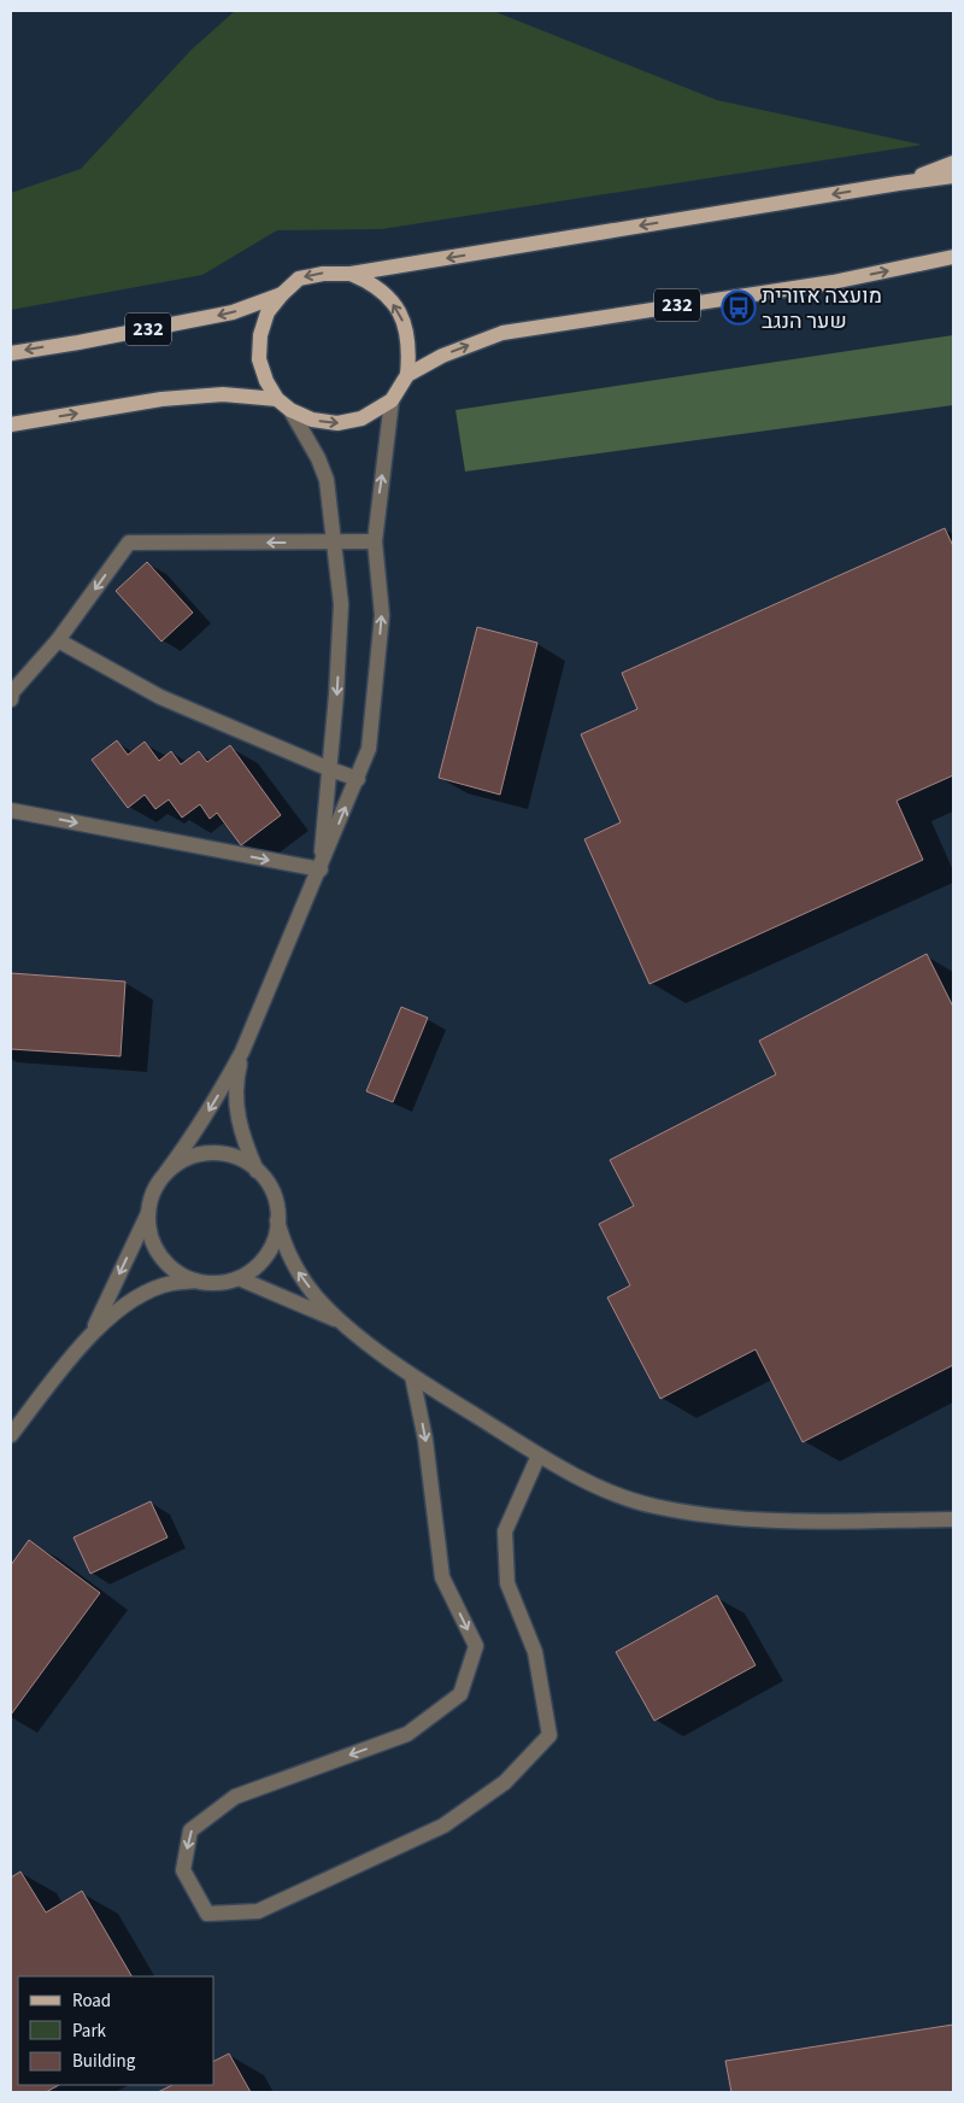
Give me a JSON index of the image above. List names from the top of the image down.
{
  "streets": {
    "main road": ["232"]
  },
  "places": {
    "bus stop": ["מועצה אזורית שער הנגב"]
  },
  "legend": ["Road", "Park", "Building"]
}
